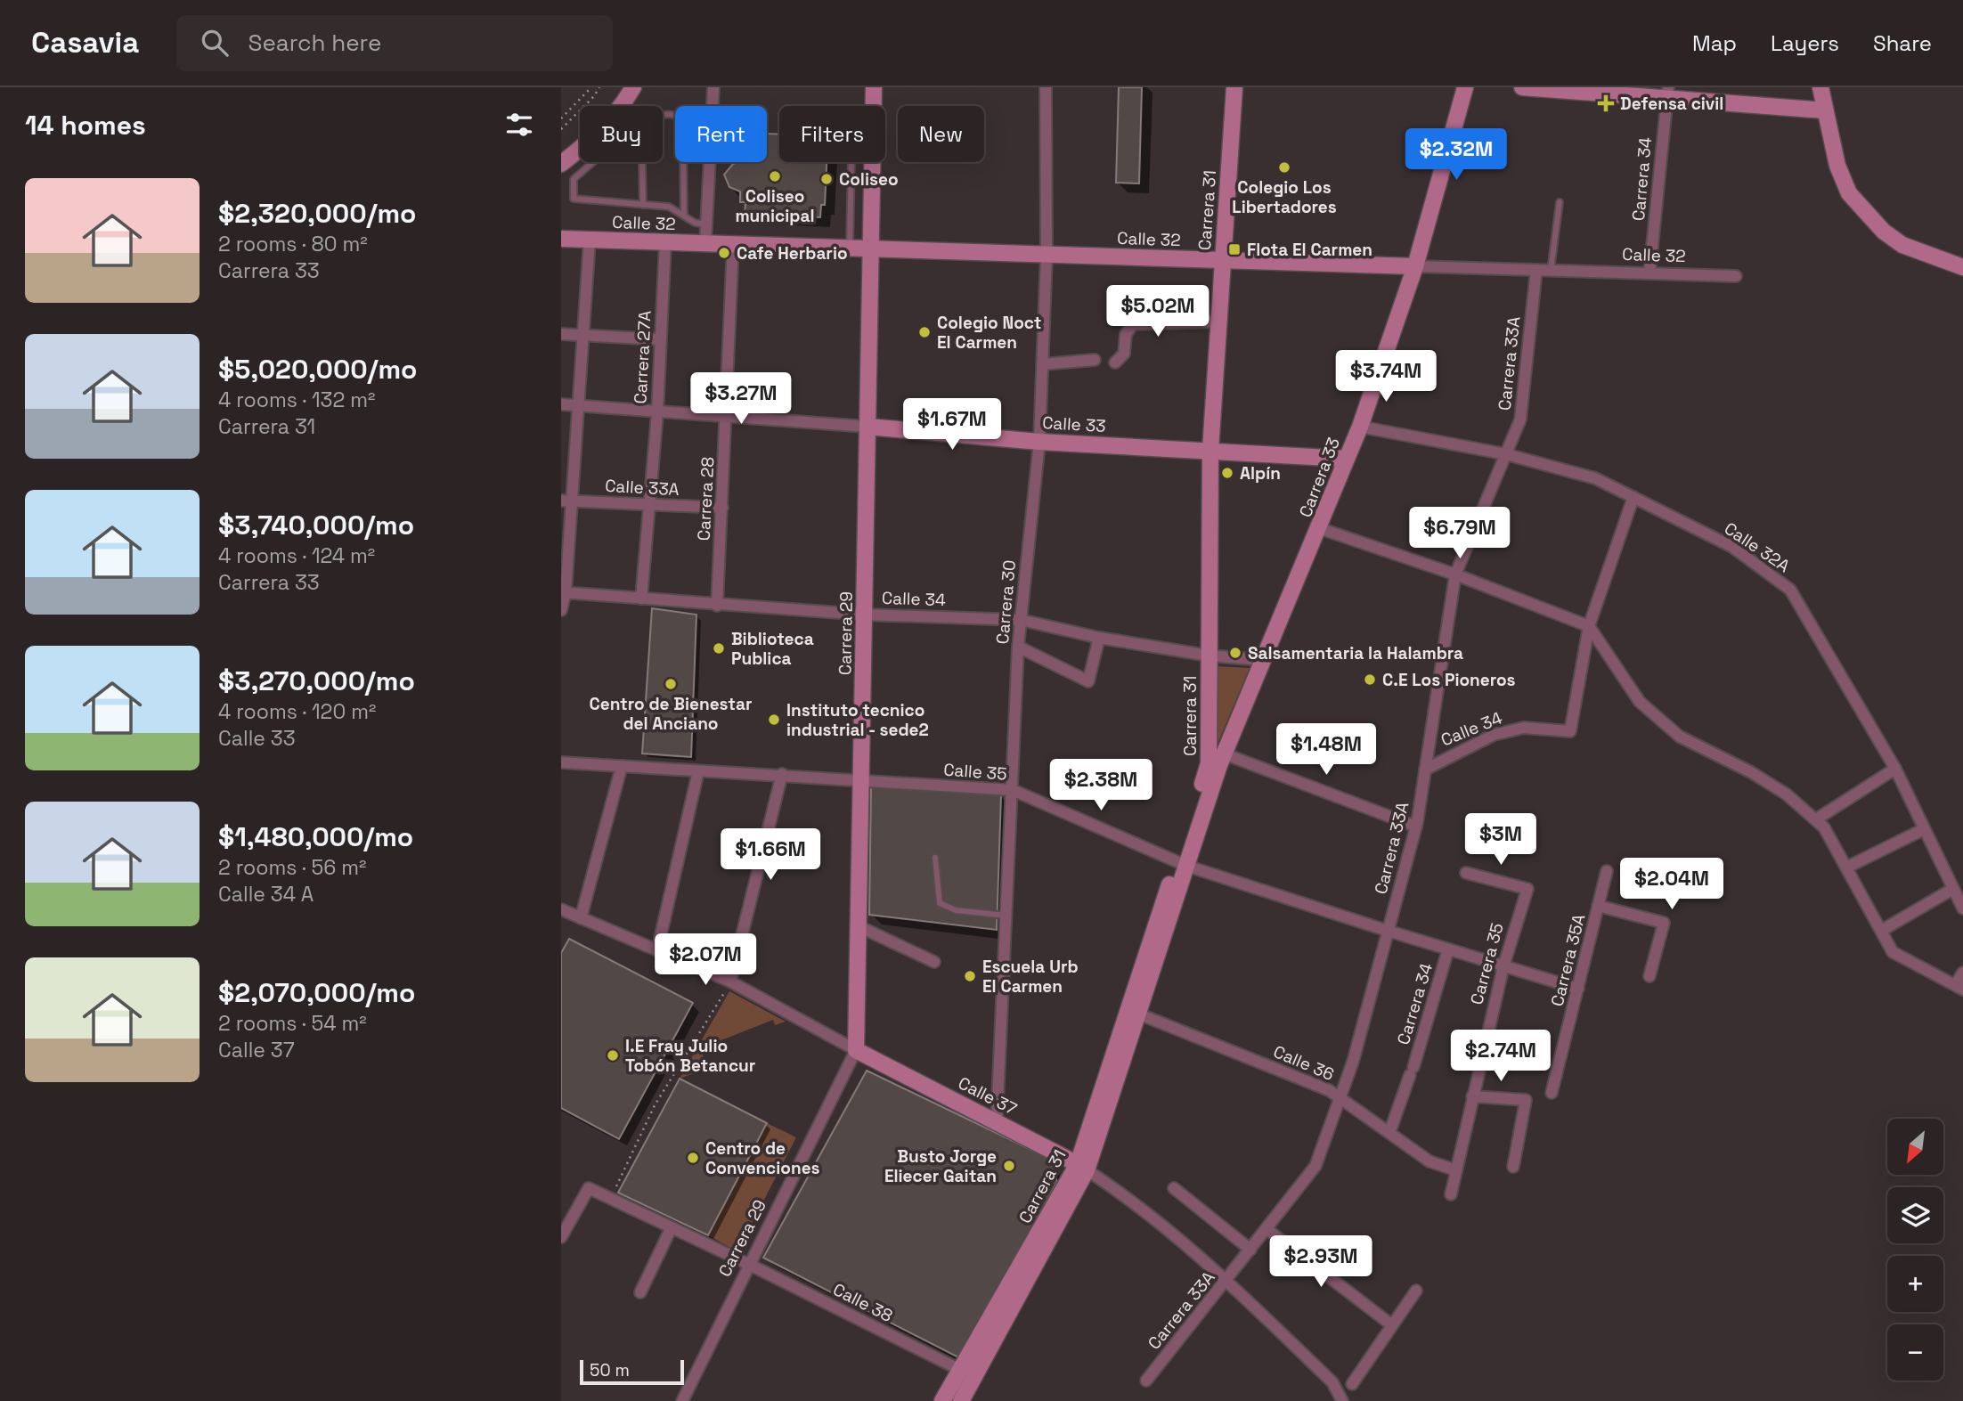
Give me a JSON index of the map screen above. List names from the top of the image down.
{
  "streets": {
    "main road": [
      "Carrera 31",
      "Calle 32",
      "Calle 33",
      "Carrera 33",
      "Carrera 29",
      "Calle 37"
    ],
    "street": [
      "Carrera 34",
      "Carrera 27A",
      "Carrera 33A",
      "Calle 33A",
      "Carrera 28",
      "Calle 32A",
      "Calle 34",
      "Carrera 30",
      "Calle 35",
      "Carrera 35A",
      "Carrera 35",
      "Calle 36",
      "Calle 38"
    ]
  },
  "crossings": [
    ["Carrera 34", "Calle 32"],
    ["Carrera 34", "Calle 35"],
    ["Carrera 34", "Calle 36"],
    ["Carrera 31", "Calle 32"],
    ["Carrera 31", "Calle 33"],
    ["Carrera 31", "Carrera 33"],
    ["Carrera 31", "Calle 34"],
    ["Carrera 31", "Calle 35"],
    ["Carrera 31", "Calle 36"],
    ["Carrera 31", "Calle 37"],
    ["Carrera 31", "Calle 38"],
    ["Calle 32", "Carrera 27A"],
    ["Calle 32", "Carrera 33A"],
    ["Calle 32", "Carrera 33"],
    ["Calle 32", "Carrera 28"],
    ["Calle 32", "Carrera 30"],
    ["Calle 32", "Carrera 29"],
    ["Carrera 27A", "Calle 33"],
    ["Carrera 27A", "Calle 33A"],
    ["Carrera 27A", "Calle 34"],
    ["Carrera 33A", "Calle 32A"],
    ["Carrera 33A", "Calle 34"],
    ["Carrera 33A", "Calle 35"],
    ["Carrera 33A", "Calle 36"],
    ["Carrera 33A", "Calle 37"],
    ["Calle 33", "Carrera 33"],
    ["Calle 33", "Carrera 28"],
    ["Calle 33", "Carrera 30"],
    ["Calle 33", "Carrera 29"],
    ["Carrera 33", "Calle 32A"],
    ["Carrera 33", "Calle 34"],
    ["Calle 33A", "Carrera 28"],
    ["Carrera 28", "Calle 34"],
    ["Calle 34", "Carrera 30"],
    ["Calle 34", "Carrera 29"],
    ["Carrera 30", "Calle 35"],
    ["Carrera 30", "Calle 37"],
    ["Carrera 29", "Calle 35"],
    ["Carrera 29", "Calle 37"],
    ["Carrera 29", "Calle 38"],
    ["Calle 35", "Carrera 35A"],
    ["Calle 35", "Carrera 35"],
    ["Carrera 35", "Calle 36"]
  ],
  "places": {
    "health": ["Defensa civil"],
    "other": [
      "Colegio Los Libertadores",
      "Coliseo municipal",
      "Coliseo",
      "Cafe Herbario",
      "Colegio Noct El Carmen",
      "Alpín",
      "Biblioteca Publica",
      "Salsamentaria la Halambra",
      "C.E Los Pioneros",
      "Centro de Bienestar del Anciano",
      "Instituto tecnico industrial - sede2",
      "Escuela Urb El Carmen",
      "I.E Fray Julio Tobón Betancur",
      "Centro de Convenciones",
      "Busto Jorge Eliecer Gaitan"
    ],
    "transit": ["Flota El Carmen"]
  },
  "scale_bar": "50 m",
  "north": "bottom left",
  "page": {
    "header": "Casavia",
    "search": "Search here",
    "nav": ["Map", "Layers", "Share"],
    "heading": "14 homes",
    "chip": [
      "Buy",
      "Rent",
      "Filters",
      "New"
    ],
    "price": [
      "$2.32M",
      "$5.02M",
      "$3.74M",
      "$3.27M",
      "$1.67M",
      "$6.79M",
      "$1.48M",
      "$2.38M",
      "$3M",
      "$1.66M",
      "$2.04M",
      "$2.07M",
      "$2.74M",
      "$2.93M"
    ],
    "list": [
      {
        "name": "$2,320,000/mo",
        "note": "2 rooms · 80 m² · Carrera 33"
      },
      {
        "name": "$5,020,000/mo",
        "note": "4 rooms · 132 m² · Carrera 31"
      },
      {
        "name": "$3,740,000/mo",
        "note": "4 rooms · 124 m² · Carrera 33"
      },
      {
        "name": "$3,270,000/mo",
        "note": "4 rooms · 120 m² · Calle 33"
      },
      {
        "name": "$1,480,000/mo",
        "note": "2 rooms · 56 m² · Calle 34 A"
      },
      {
        "name": "$2,070,000/mo",
        "note": "2 rooms · 54 m² · Calle 37"
      }
    ],
    "map_buttons": ["+", "−"],
    "scale": "50 m"
  }
}
